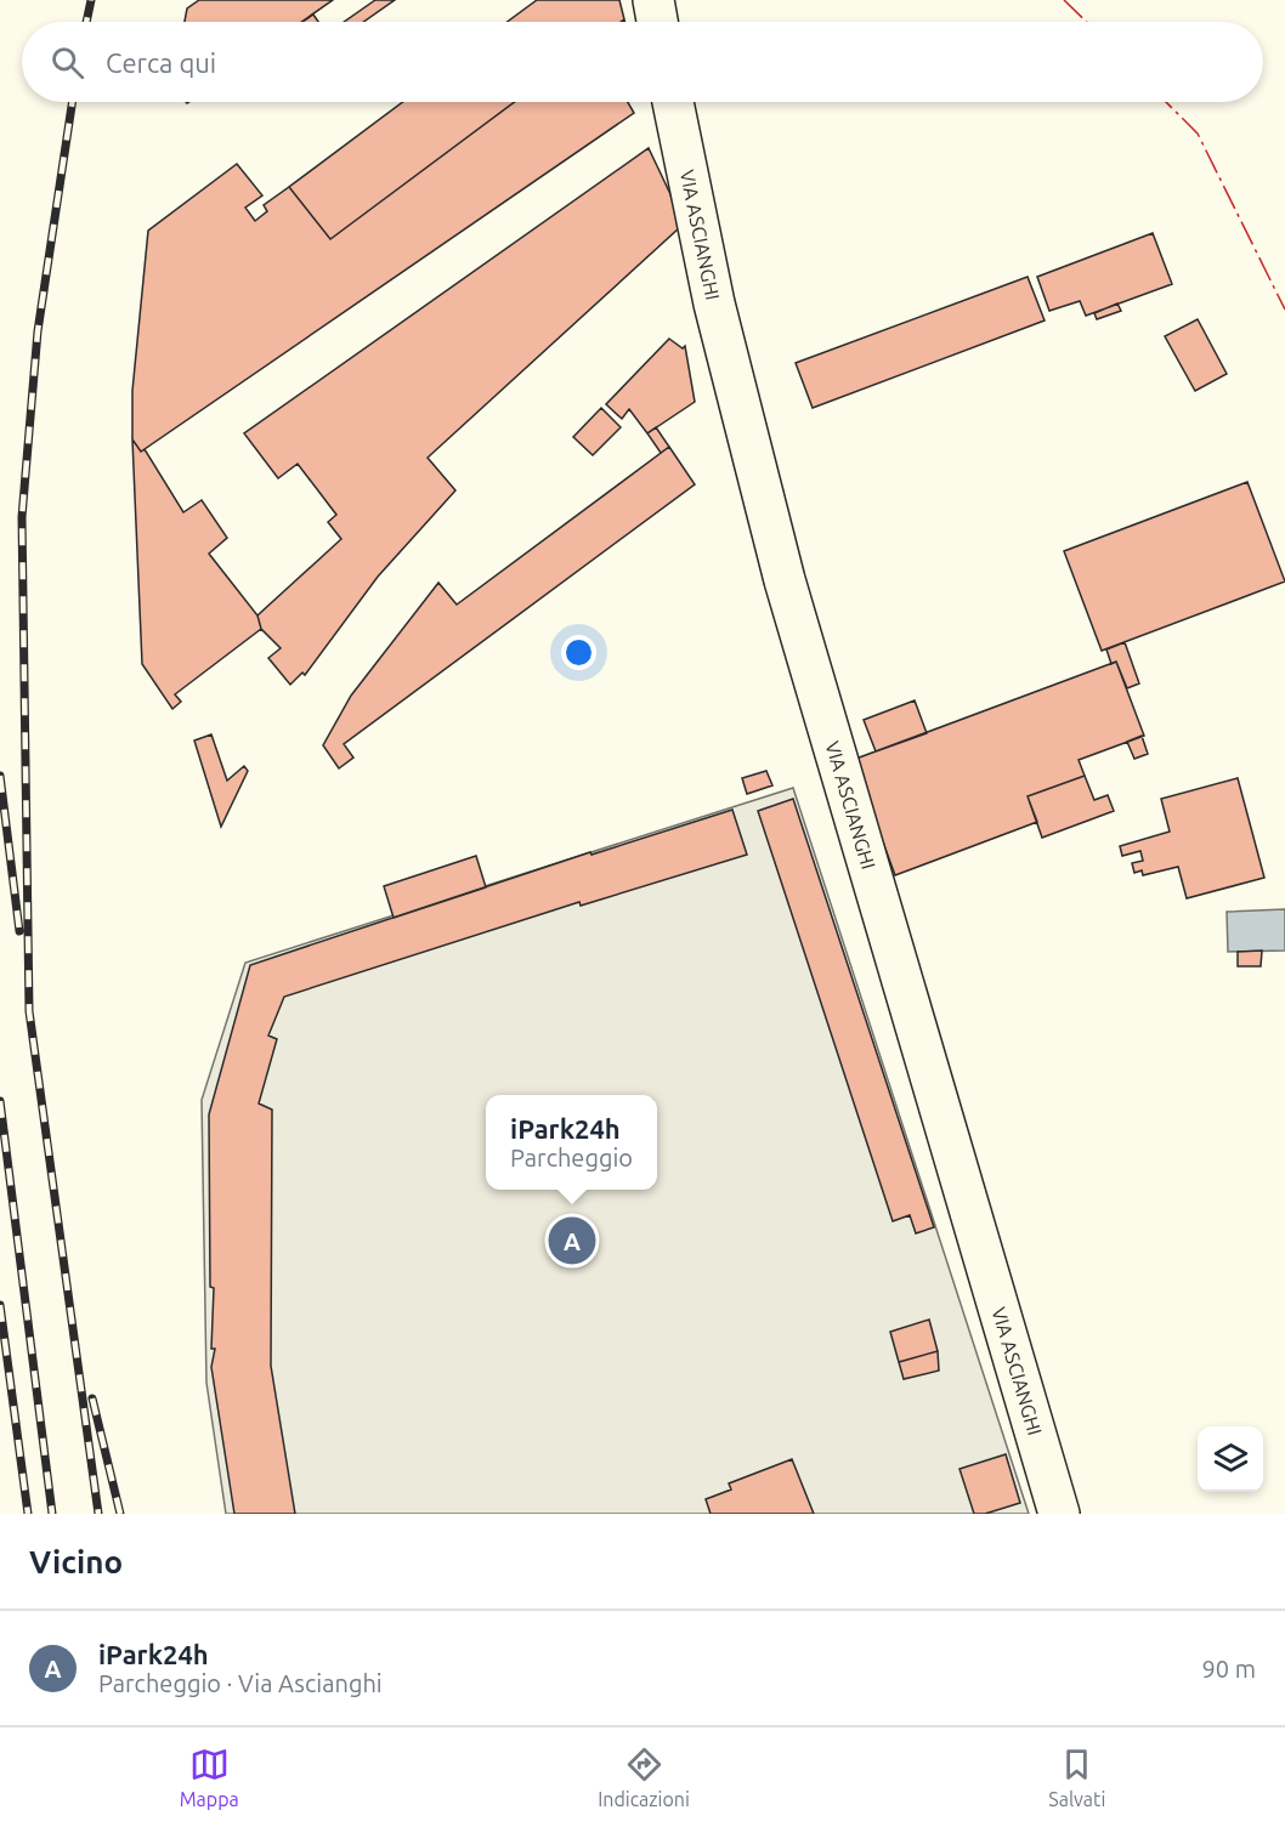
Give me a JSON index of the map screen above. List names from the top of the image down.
{
  "streets": {
    "street": ["VIA ASCIANGHI"]
  },
  "page": {
    "search": "Cerca qui",
    "popup": ["iPark24h", "Parcheggio"],
    "pins": "A",
    "heading": "Vicino",
    "list": [
      {
        "mark": "A",
        "name": "iPark24h",
        "note": "Parcheggio · Via Ascianghi",
        "value": "90 m"
      }
    ],
    "nav": ["Mappa", "Indicazioni", "Salvati"]
  }
}
